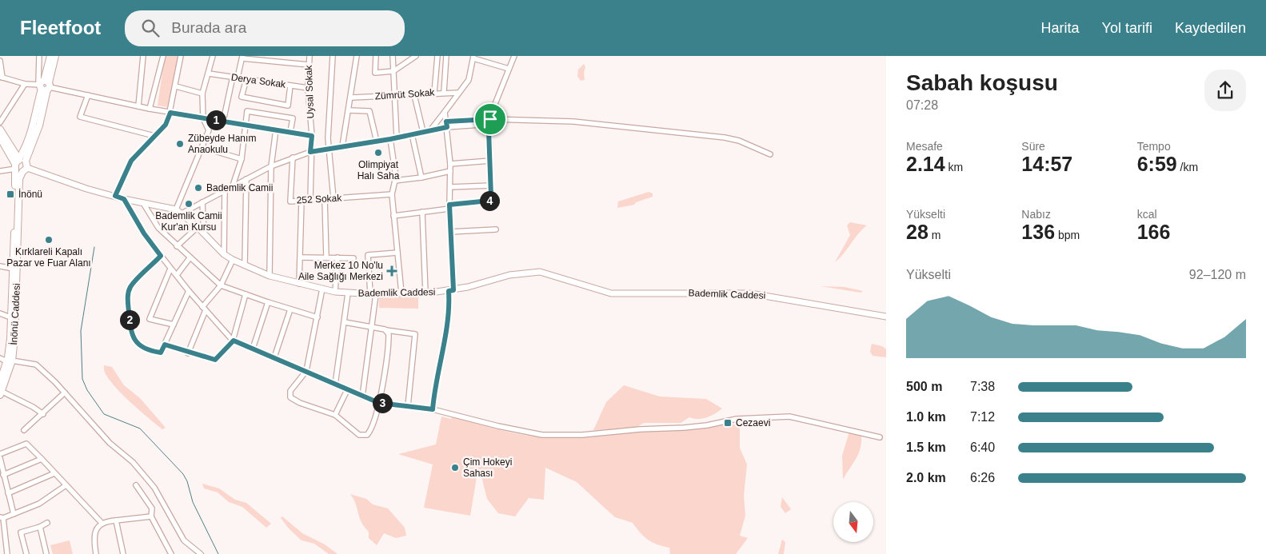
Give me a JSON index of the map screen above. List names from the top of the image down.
{
  "streets": {
    "main road": ["İnönü Caddesi"],
    "street": [
      "Derya Sokak",
      "Uysal Sokak",
      "Zümrüt Sokak",
      "252 Sokak",
      "Bademlik Caddesi"
    ]
  },
  "crossings": [
    ["Derya Sokak", "Uysal Sokak"],
    ["Uysal Sokak", "252 Sokak"],
    ["Bademlik Caddesi", "İnönü Caddesi"]
  ],
  "places": {
    "other": [
      "Zübeyde Hanım Anaokulu",
      "Olimpiyat Halı Saha",
      "Bademlik Camii",
      "Bademlik Camii Kur'an Kursu",
      "Kırklareli Kapalı Pazar ve Fuar Alanı",
      "Çim Hokeyi Sahası"
    ],
    "transit": ["İnönü", "Cezaevi"],
    "health": ["Merkez 10 No'lu Aile Sağlığı Merkezi"]
  },
  "north": "bottom",
  "page": {
    "header": "Fleetfoot",
    "search": "Burada ara",
    "nav": ["Harita", "Yol tarifi", "Kaydedilen"],
    "heading": ["Sabah koşusu", "07:28"],
    "pins": [
      "1",
      "4",
      "2",
      "3"
    ],
    "stats": [
      ["Mesafe", "2.14 km"],
      ["Süre", "14:57"],
      ["Tempo", "6:59 /km"],
      ["Yükselti", "28 m"],
      ["Nabız", "136 bpm"],
      ["kcal", "166"]
    ],
    "chart": ["Yükselti", "92–120 m"],
    "list": [
      {
        "name": "500 m",
        "note": "7:38"
      },
      {
        "name": "1.0 km",
        "note": "7:12"
      },
      {
        "name": "1.5 km",
        "note": "6:40"
      },
      {
        "name": "2.0 km",
        "note": "6:26"
      }
    ]
  }
}
